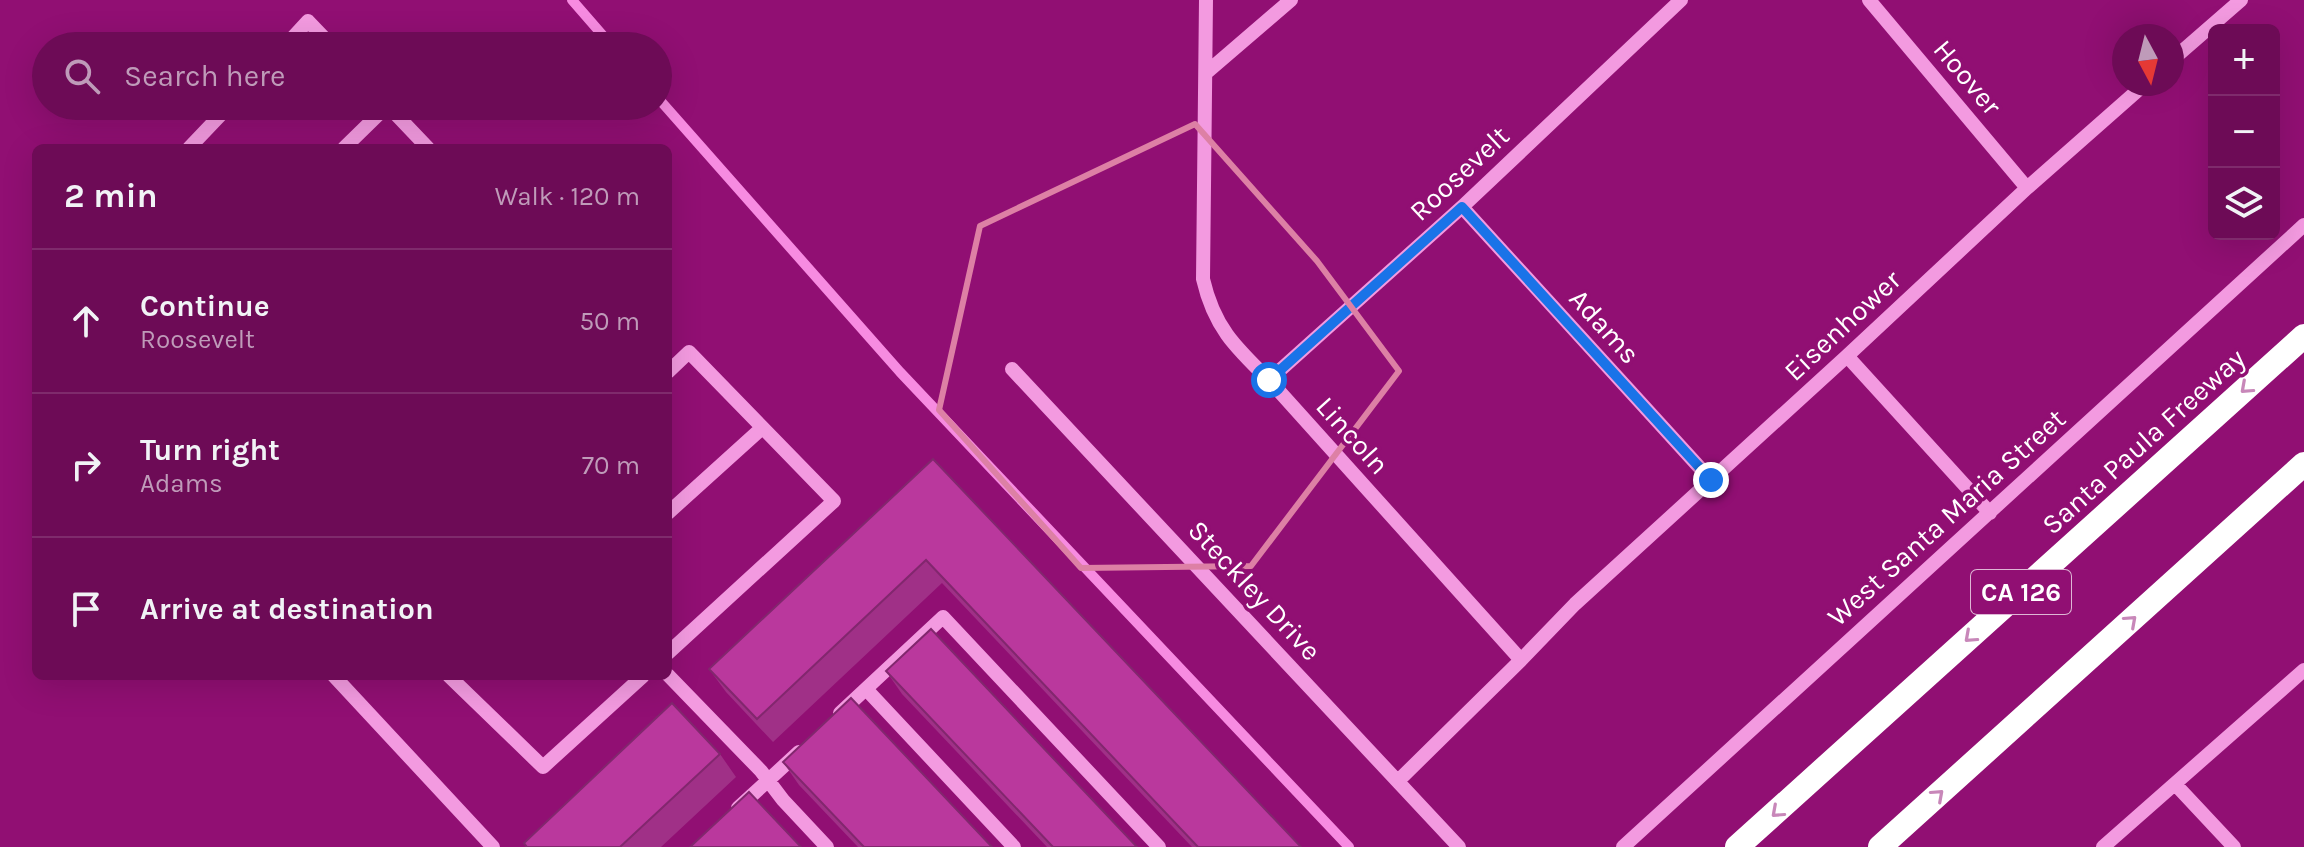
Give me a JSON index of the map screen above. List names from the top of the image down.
{
  "streets": {
    "highway": ["Santa Paula Freeway", "CA 126"],
    "street": [
      "Hoover",
      "Roosevelt",
      "Eisenhower",
      "Adams",
      "Lincoln",
      "West Santa Maria Street",
      "Steckley Drive"
    ]
  },
  "crossings": [
    ["Hoover", "Eisenhower"],
    ["Roosevelt", "Adams"],
    ["Roosevelt", "Lincoln"],
    ["Eisenhower", "Adams"],
    ["Eisenhower", "Lincoln"]
  ],
  "north": "bottom",
  "page": {
    "map_buttons": ["+", "−"],
    "search": "Search here",
    "heading": ["2 min", "Walk · 120 m"],
    "list": [
      ["Continue", "Roosevelt", "50 m"],
      ["Turn right", "Adams", "70 m"],
      "Arrive at destination"
    ]
  }
}
